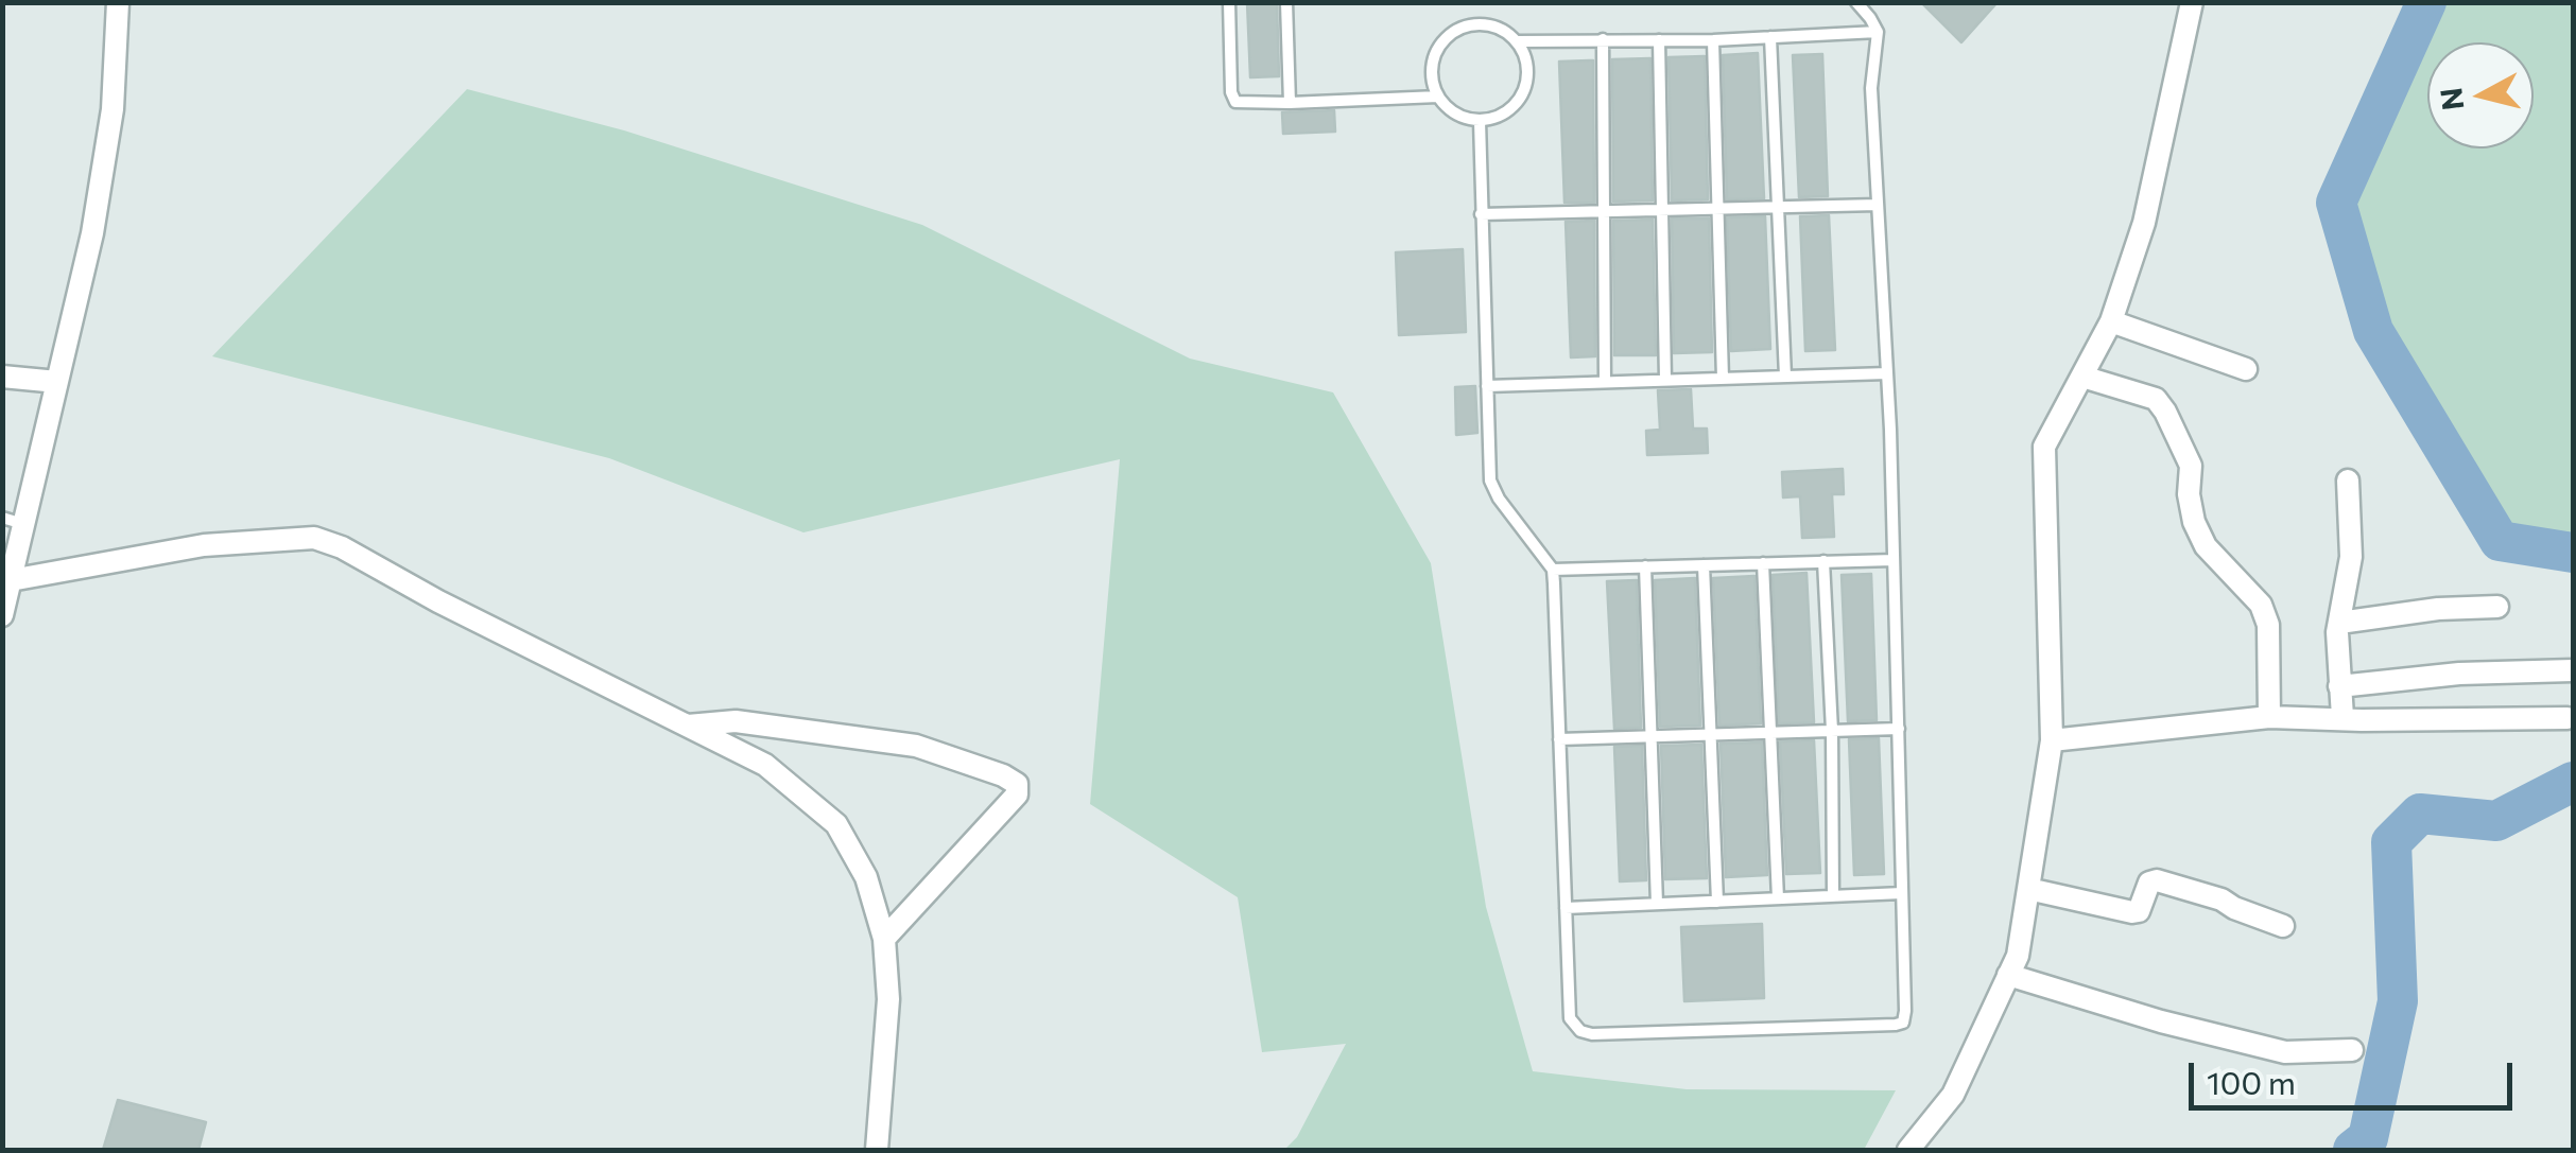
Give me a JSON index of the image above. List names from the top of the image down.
{
  "scale_bar": "100 m",
  "north": "left"
}
